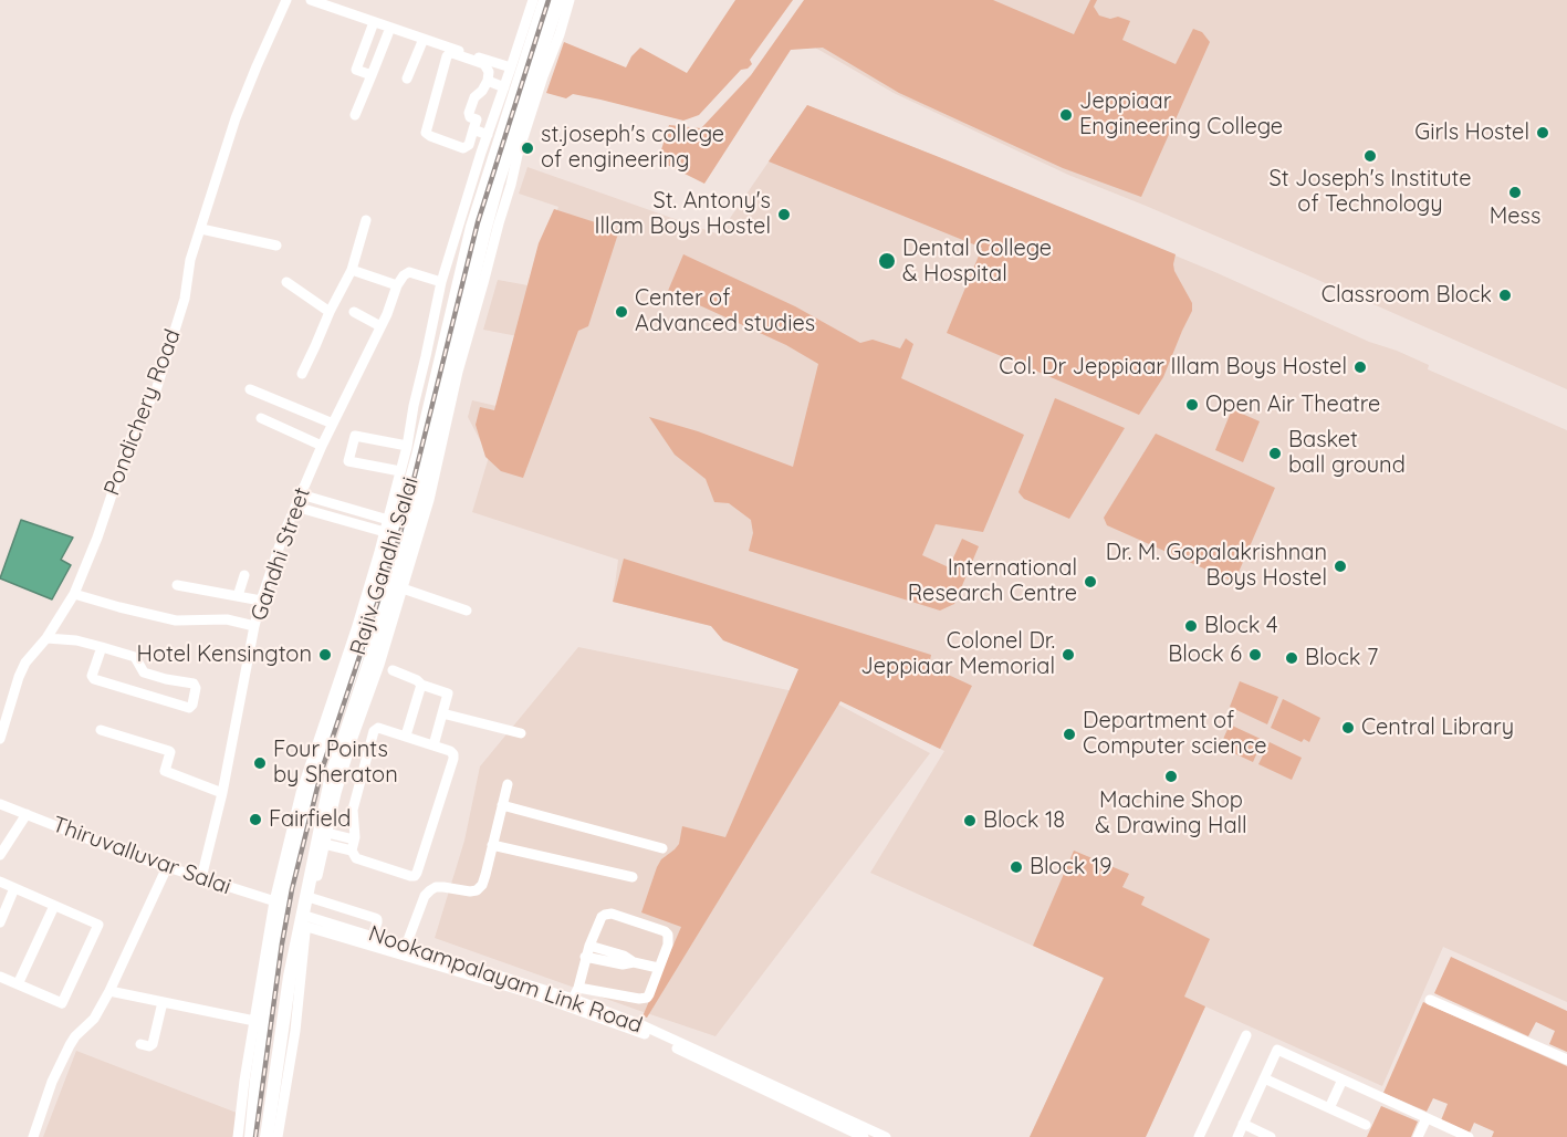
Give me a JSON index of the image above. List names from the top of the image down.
{
  "streets": {
    "main road": ["Rajiv Gandhi Salai"],
    "street": [
      "Pondichery Road",
      "Gandhi Street",
      "Thiruvalluvar Salai",
      "Nookampalayam Link Road"
    ]
  },
  "crossings": [
    ["Gandhi Street", "Thiruvalluvar Salai"],
    ["Rajiv Gandhi Salai", "Thiruvalluvar Salai"],
    ["Rajiv Gandhi Salai", "Nookampalayam Link Road"]
  ],
  "places": [
    "Jeppiaar Engineering College",
    "Girls Hostel",
    "st.joseph's college of engineering",
    "St Joseph's Institute of Technology",
    "Mess",
    "St. Antony's Illam Boys Hostel",
    "Dental College & Hospital",
    "Classroom Block",
    "Center of Advanced studies",
    "Col. Dr Jeppiaar Illam Boys Hostel",
    "Open Air Theatre",
    "Basket ball ground",
    "Dr. M. Gopalakrishnan Boys Hostel",
    "International Research Centre",
    "Block 4",
    "Hotel Kensington",
    "Colonel Dr. Jeppiaar Memorial",
    "Block 6",
    "Block 7",
    "Central Library",
    "Department of Computer science",
    "Four Points by Sheraton",
    "Machine Shop & Drawing Hall",
    "Fairfield",
    "Block 18",
    "Block 19"
  ]
}
